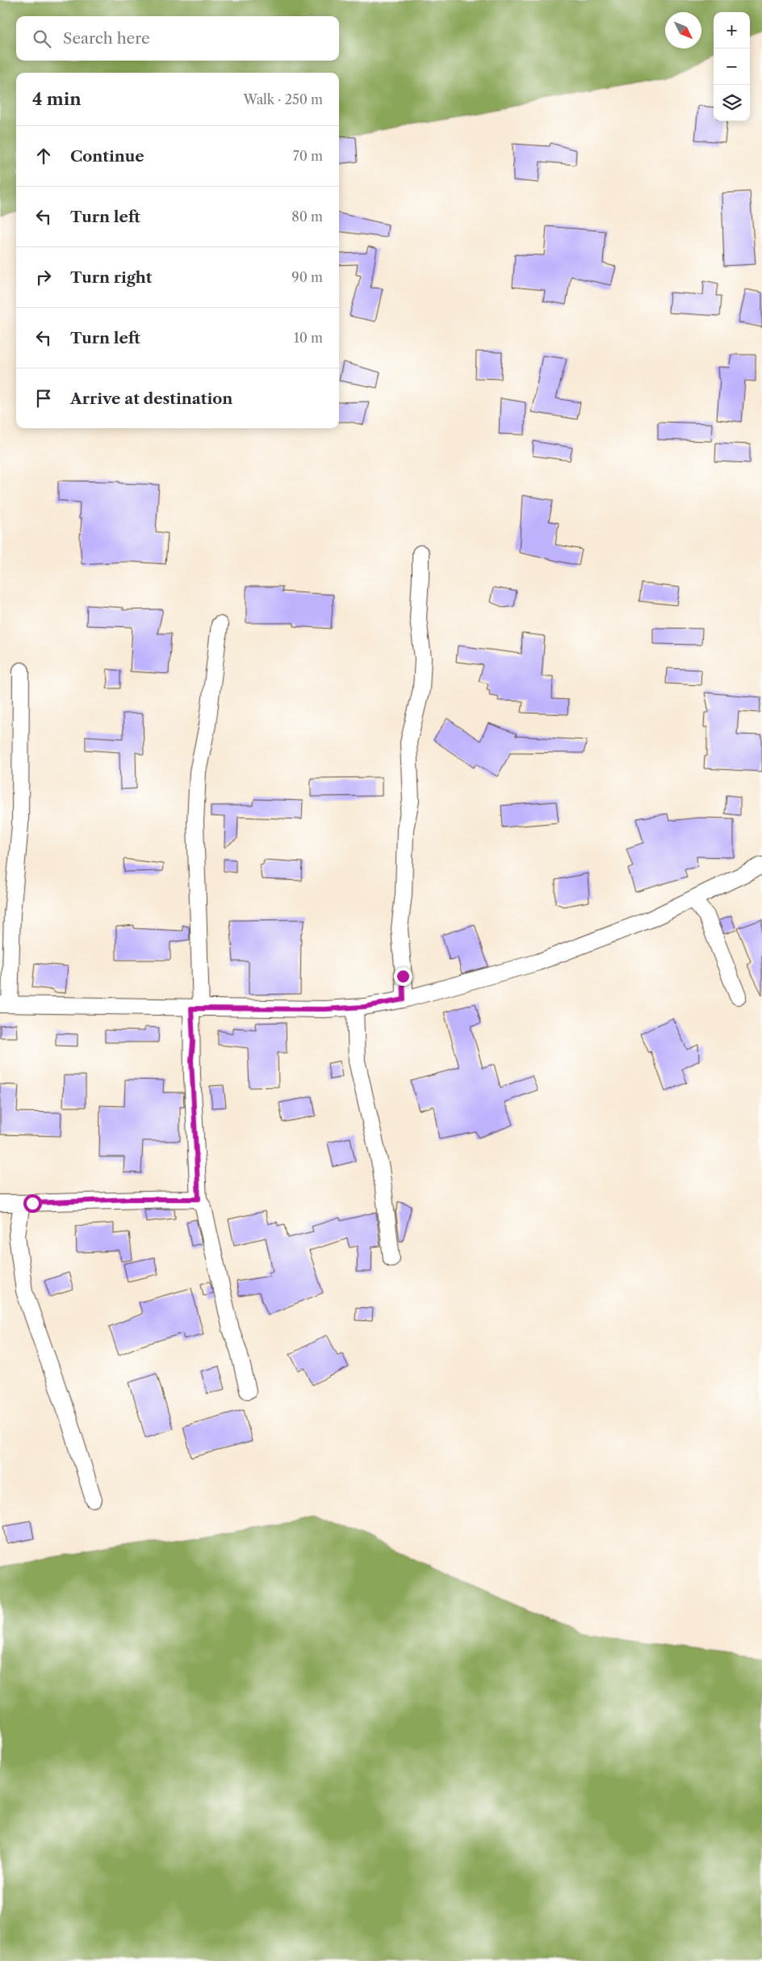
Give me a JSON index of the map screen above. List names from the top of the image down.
{
  "north": "bottom right",
  "page": {
    "map_buttons": ["+", "−"],
    "search": "Search here",
    "heading": ["4 min", "Walk · 250 m"],
    "list": [
      ["Continue", "70 m"],
      ["Turn left", "80 m"],
      ["Turn right", "90 m"],
      ["Turn left", "10 m"],
      "Arrive at destination"
    ]
  }
}
